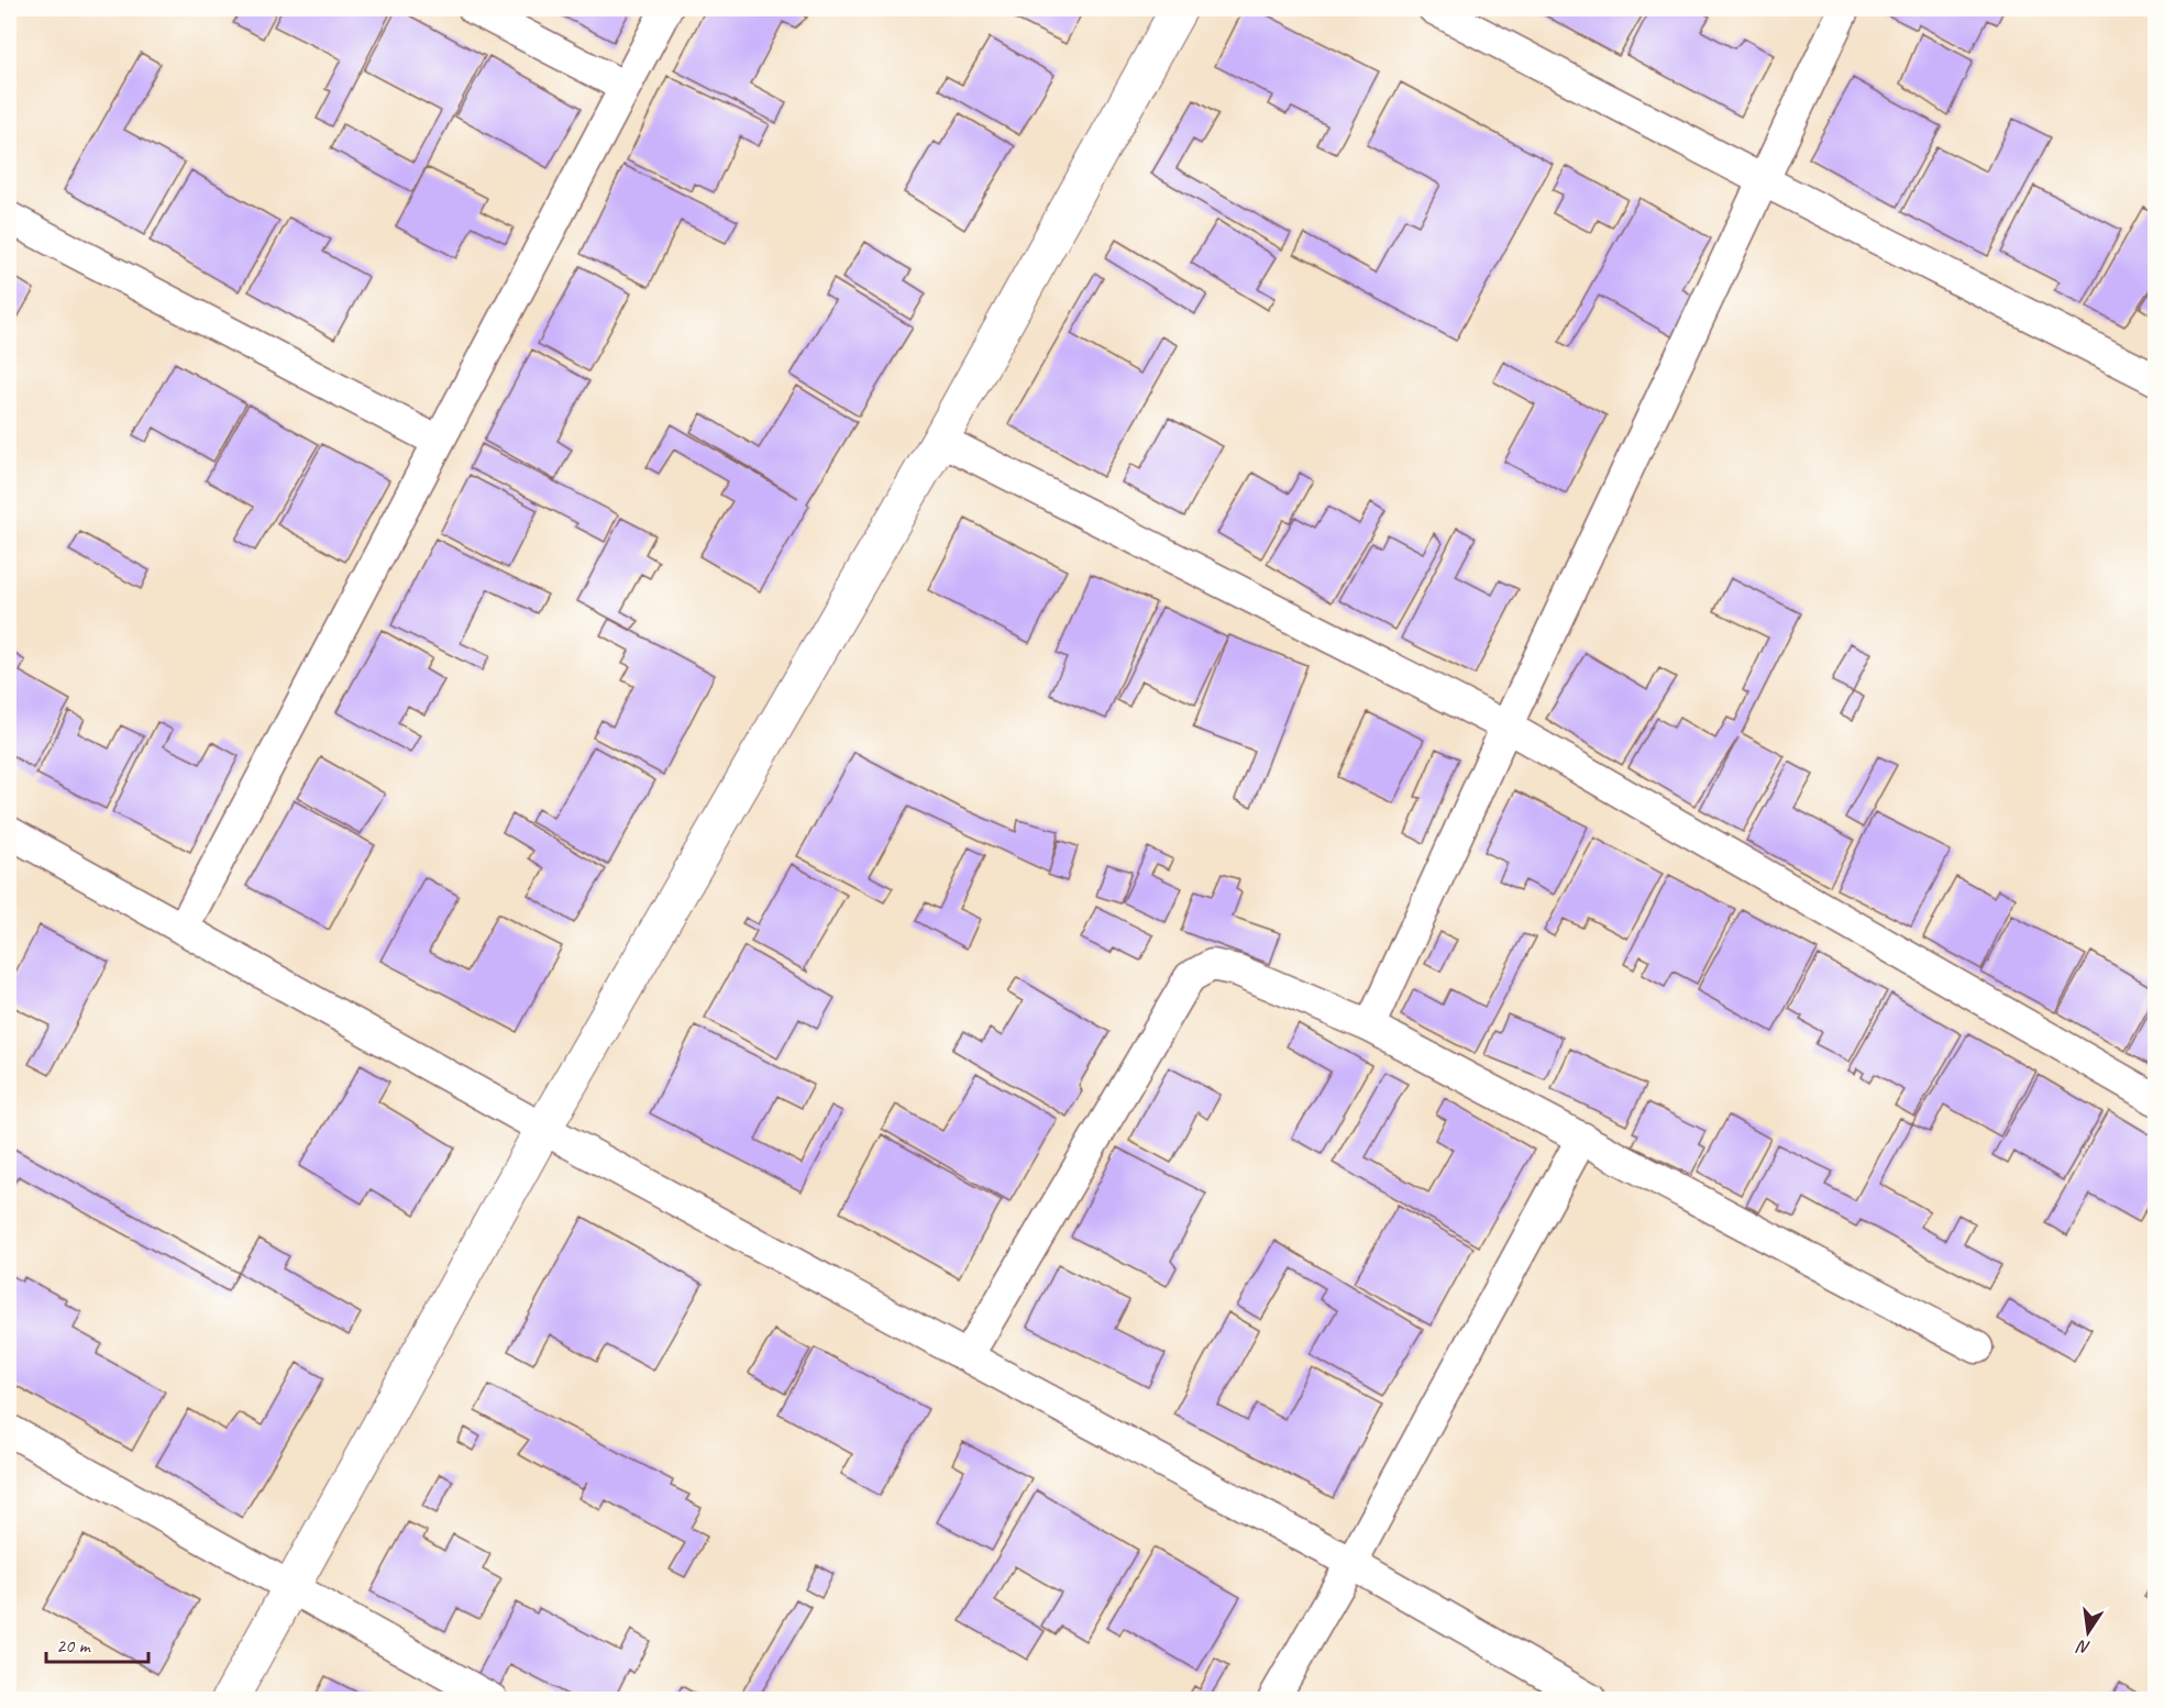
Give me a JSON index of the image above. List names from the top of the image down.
{
  "scale_bar": "20 m",
  "north": "bottom"
}
